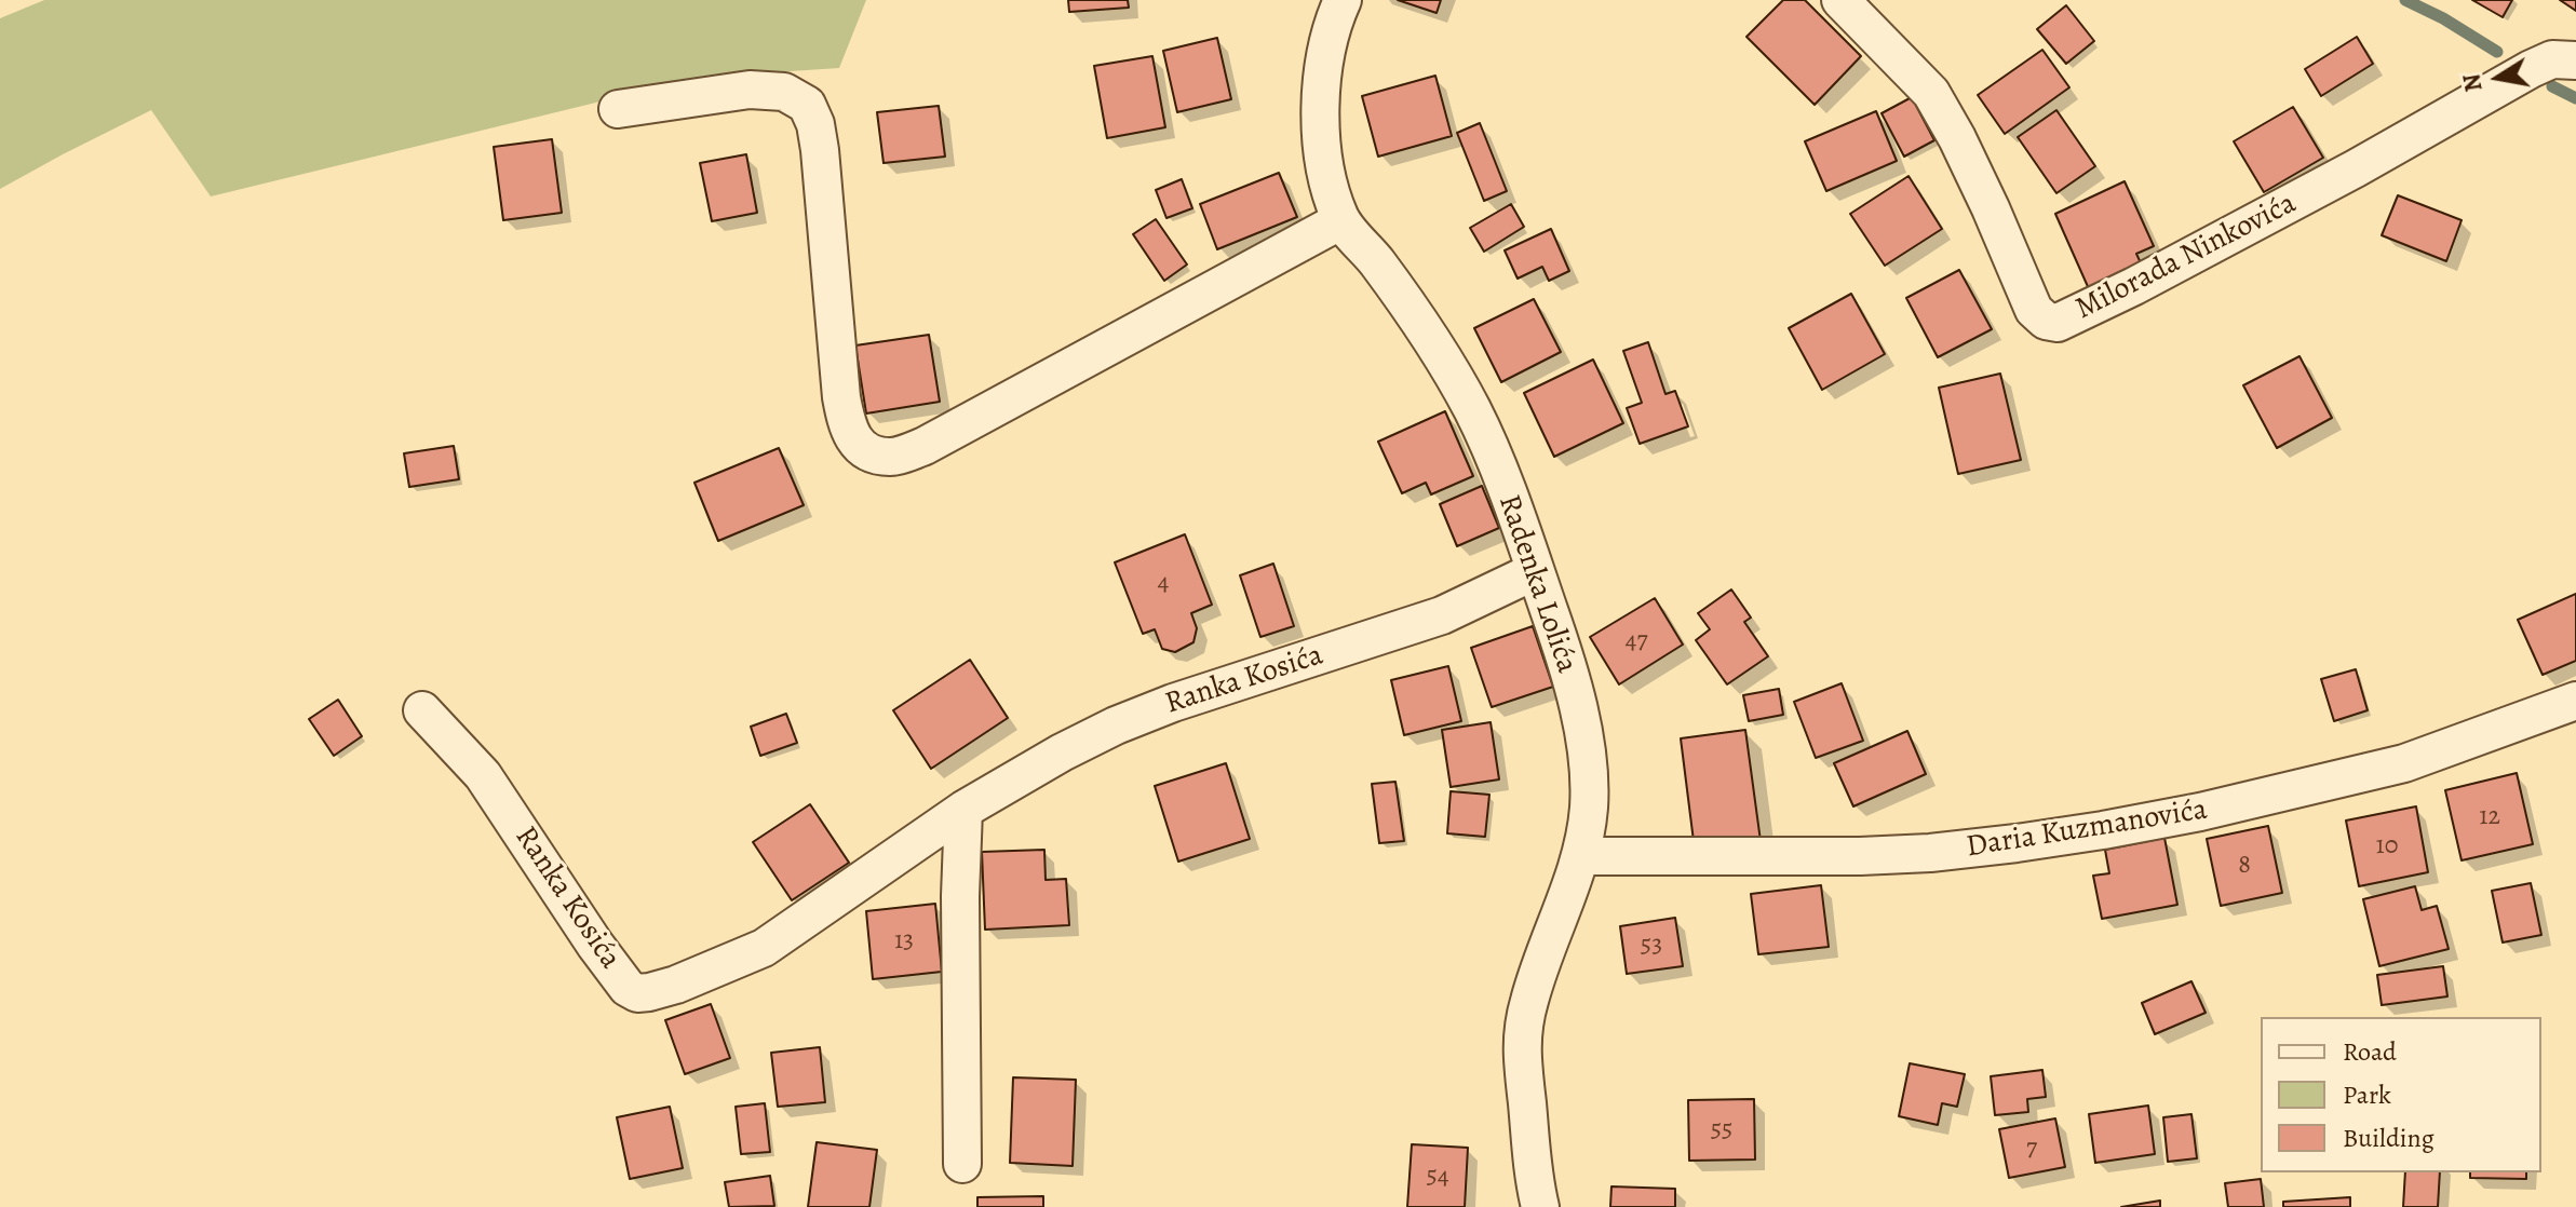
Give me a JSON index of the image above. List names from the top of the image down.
{
  "streets": {
    "street": [
      "Milorada Ninkovića",
      "Radenka Lolića",
      "Ranka Kosića",
      "Daria Kuzmanovića"
    ]
  },
  "crossings": [
    ["Radenka Lolića", "Ranka Kosića"],
    ["Radenka Lolića", "Daria Kuzmanovića"]
  ],
  "house_numbers": [
    "4",
    "47",
    "12",
    "10",
    "8",
    "13",
    "53",
    "55",
    "7",
    "54"
  ],
  "legend": ["Road", "Park", "Building"],
  "north": "left"
}
